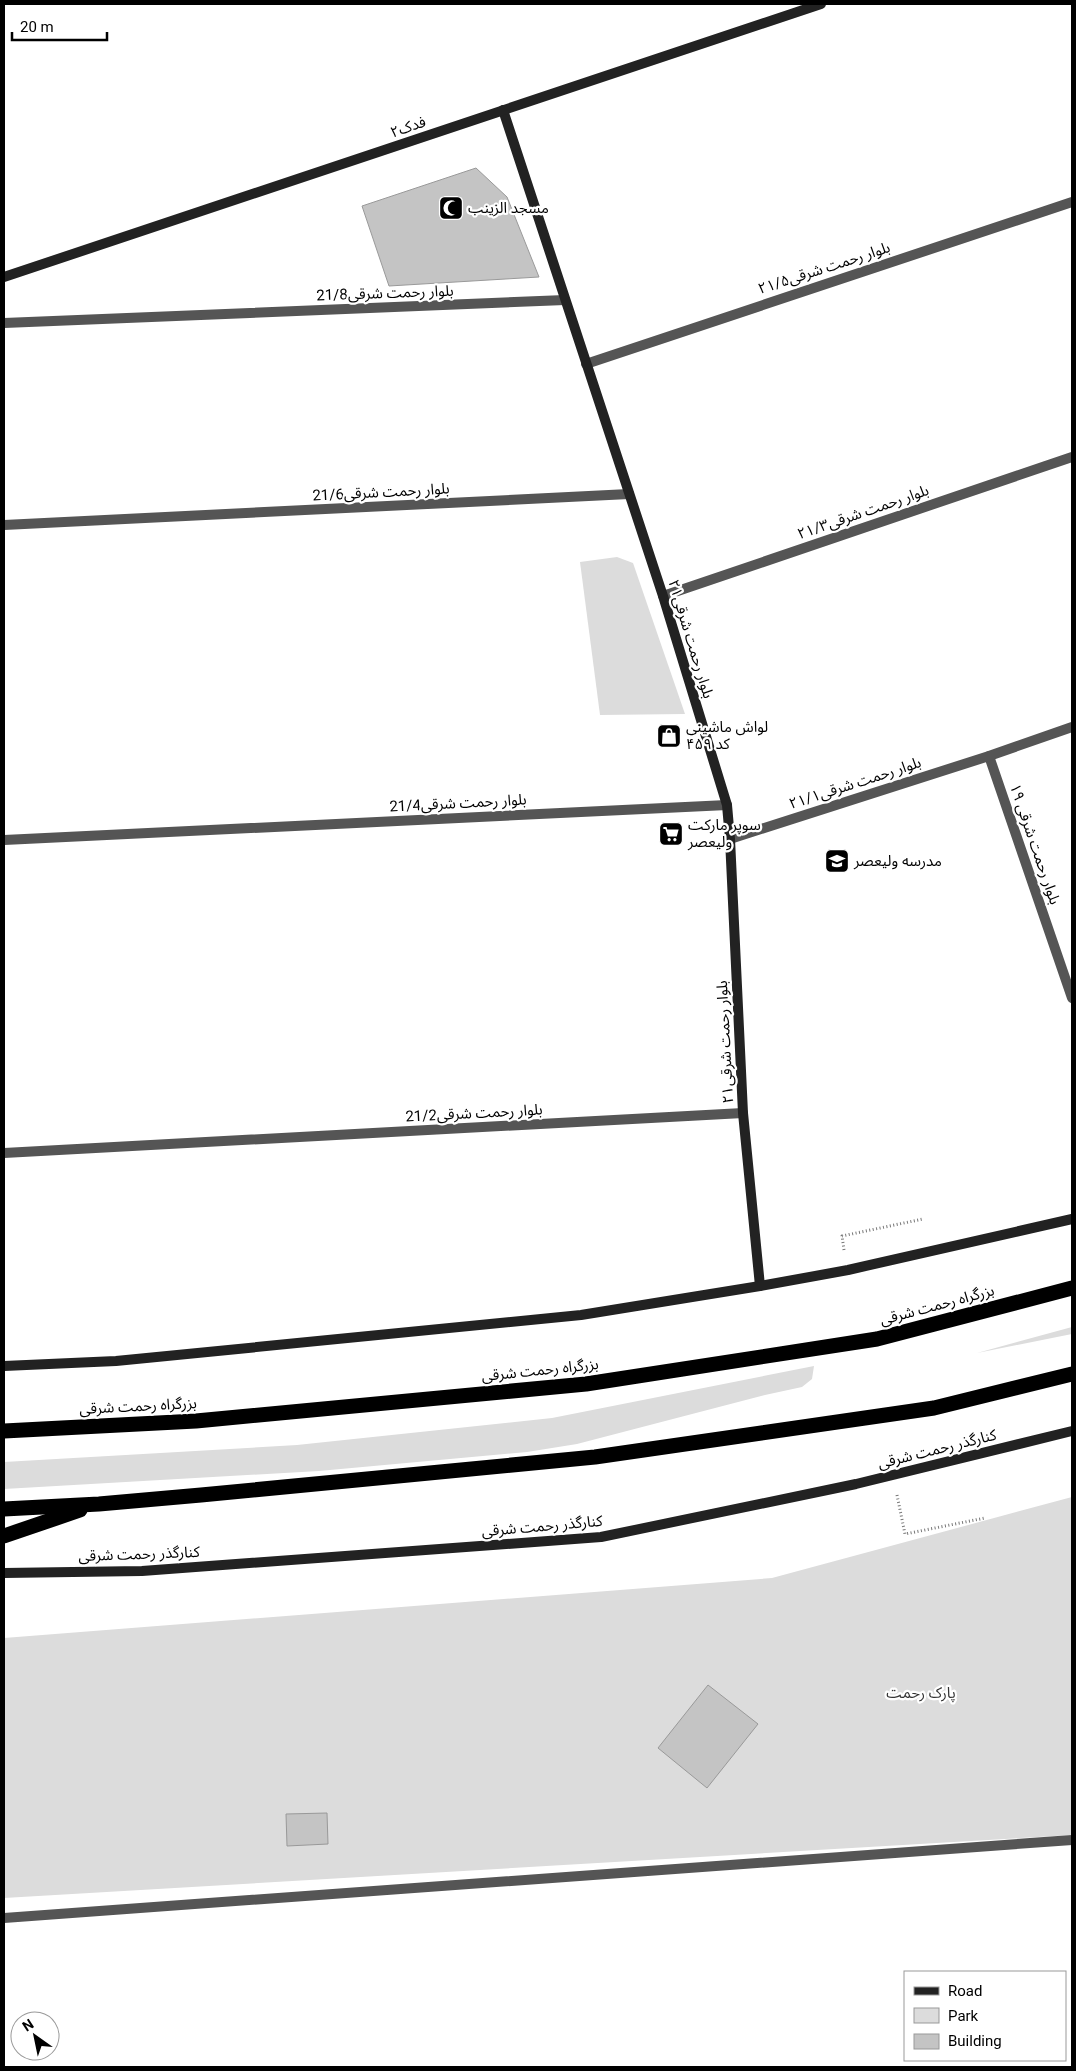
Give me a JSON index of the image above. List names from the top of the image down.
{
  "streets": {
    "highway": ["بزرگراه رحمت شرقی"],
    "main road": ["فدک۲", "بلوار رحمت شرقی۲۱", "کنارگذر رحمت شرقی"],
    "street": [
      "بلوار رحمت شرقی۲۱/۵",
      "بلوار رحمت شرقی21/8",
      "بلوار رحمت شرقی21/6",
      "بلوار رحمت شرقی۲۱/۳",
      "بلوار رحمت شرقی۲۱/۱",
      "بلوار رحمت شرقی21/4",
      "بلوار رحمت شرقی ۱۹",
      "بلوار رحمت شرقی21/2"
    ]
  },
  "crossings": [
    ["فدک۲", "بلوار رحمت شرقی۲۱"],
    ["بلوار رحمت شرقی۲۱/۵", "بلوار رحمت شرقی۲۱"],
    ["بلوار رحمت شرقی21/8", "بلوار رحمت شرقی۲۱"],
    ["بلوار رحمت شرقی21/6", "بلوار رحمت شرقی۲۱"],
    ["بلوار رحمت شرقی۲۱/۳", "بلوار رحمت شرقی۲۱"],
    ["بلوار رحمت شرقی۲۱", "بلوار رحمت شرقی۲۱/۱"],
    ["بلوار رحمت شرقی۲۱", "بلوار رحمت شرقی21/4"],
    ["بلوار رحمت شرقی۲۱", "بلوار رحمت شرقی21/2"],
    ["بلوار رحمت شرقی۲۱/۱", "بلوار رحمت شرقی ۱۹"]
  ],
  "parks": ["پارک رحمت"],
  "places": {
    "mosque": ["مسجد الزینب"],
    "shop": ["لواش ماشینی کد ۴۵۹"],
    "supermarket": ["سوپر مارکت ولیعصر"],
    "school or university": ["مدرسه ولیعصر"]
  },
  "legend": ["Road", "Park", "Building"],
  "scale_bar": "20 m",
  "north": "top left"
}
